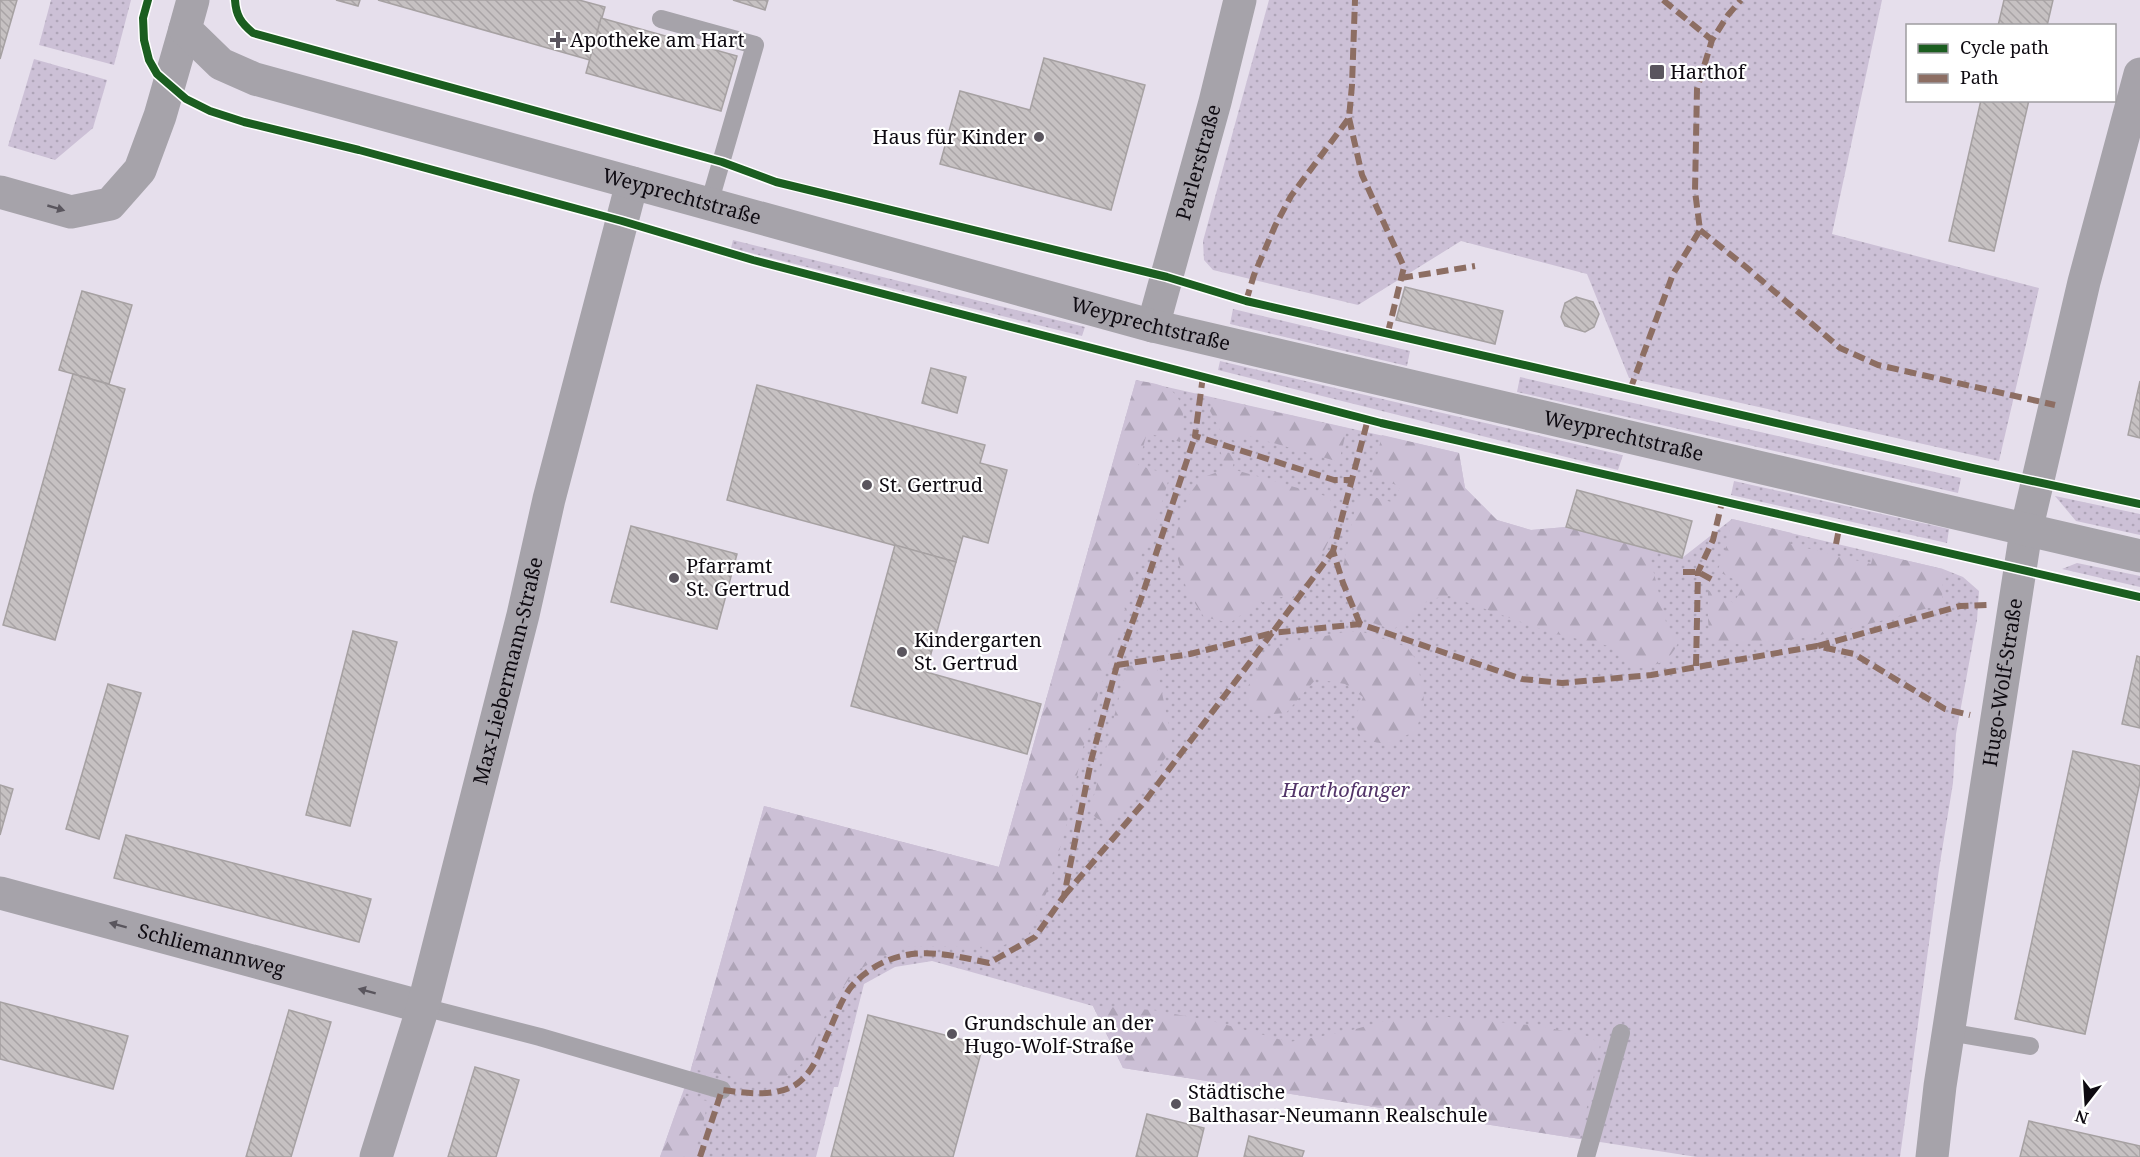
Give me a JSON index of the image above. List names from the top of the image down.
{
  "streets": {
    "street": [
      "Parlerstraße",
      "Weyprechtstraße",
      "Max-Liebermann-Straße",
      "Hugo-Wolf-Straße",
      "Schliemannweg"
    ]
  },
  "crossings": [
    ["Parlerstraße", "Weyprechtstraße"],
    ["Weyprechtstraße", "Max-Liebermann-Straße"],
    ["Weyprechtstraße", "Hugo-Wolf-Straße"],
    ["Max-Liebermann-Straße", "Schliemannweg"]
  ],
  "one_way": ["Schliemannweg"],
  "parks": ["Harthofanger"],
  "places": {
    "health": ["Apotheke am Hart"],
    "transit": ["Harthof"],
    "other": [
      "Haus für Kinder",
      "St. Gertrud",
      "Pfarramt St. Gertrud",
      "Kindergarten St. Gertrud",
      "Grundschule an der Hugo-Wolf-Straße",
      "Städtische Balthasar-Neumann Realschule"
    ]
  },
  "legend": ["Cycle path", "Path"],
  "north": "bottom"
}
